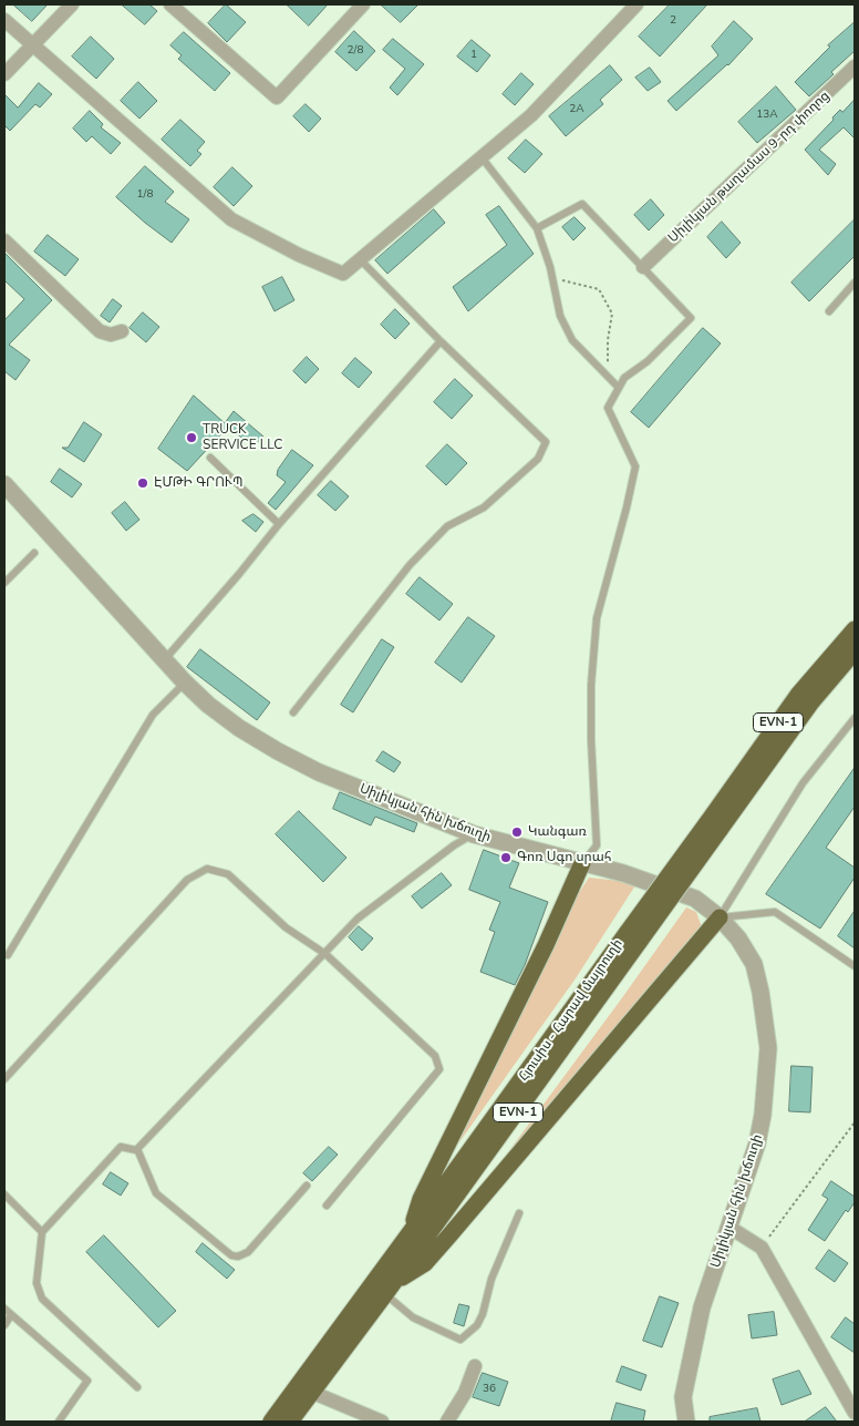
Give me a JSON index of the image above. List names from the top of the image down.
{
  "streets": {
    "highway": ["EVN-1", "Հյուսիս - Հարավ մայրուղի"],
    "street": ["Սիլիկյան թաղամաս 9-րդ փողոց", "Սիլիկյան հին խճուղի"]
  },
  "places": [
    "TRUCK SERVICE LLC",
    "ԷՄԹԻ ԳՐՈՒՊ",
    "Կանգառ",
    "Գոռ Սգո սրահ"
  ],
  "house_numbers": [
    "2",
    "2/8",
    "1",
    "2A",
    "13А",
    "1/8",
    "36"
  ]
}
